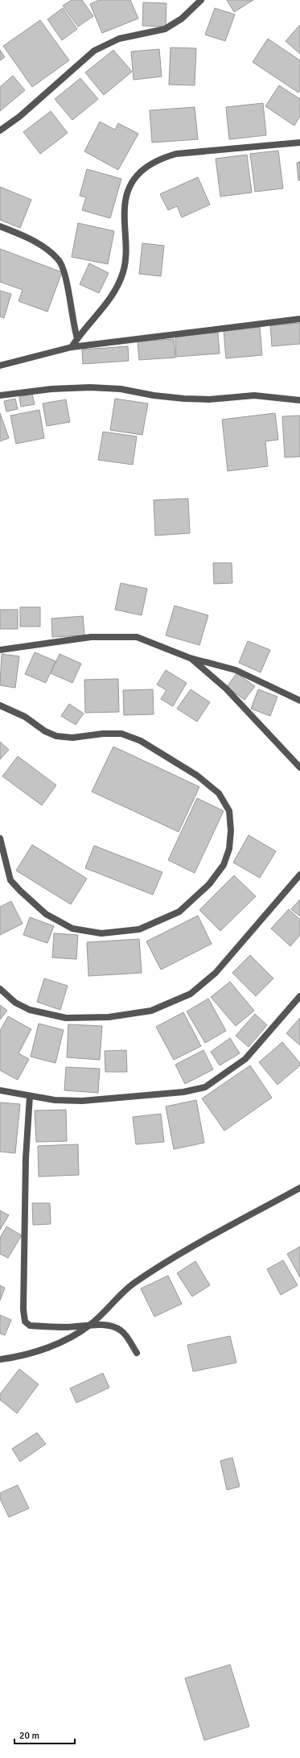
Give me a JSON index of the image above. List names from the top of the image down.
{
  "scale_bar": "20 m"
}
